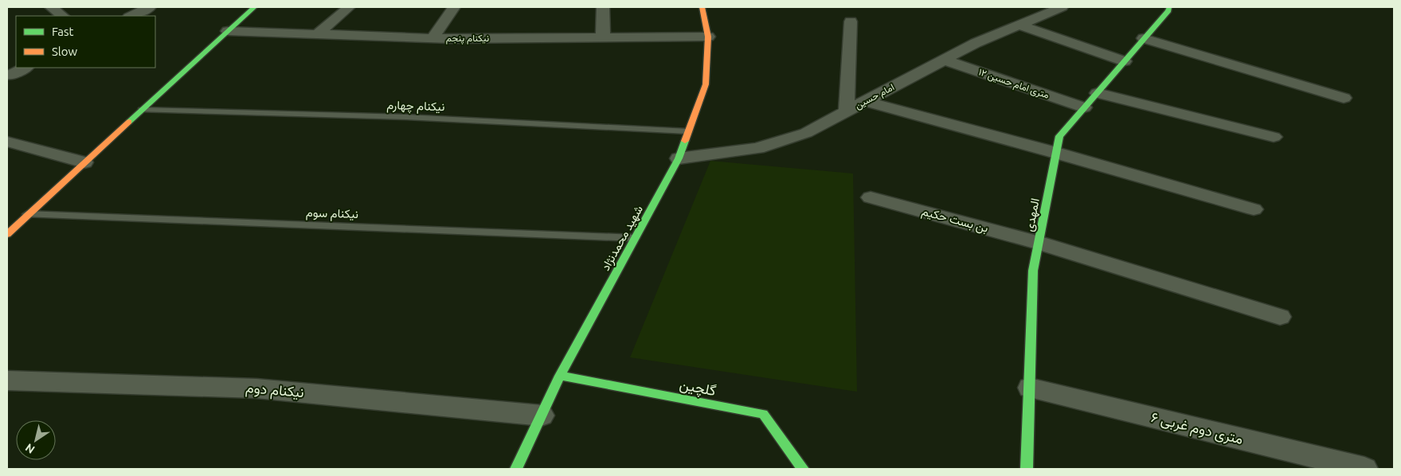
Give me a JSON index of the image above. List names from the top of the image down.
{
  "streets": {
    "street": [
      "نیکنام پنجم",
      "۱۲ متری امام حسین",
      "امام حسین",
      "المهدی",
      "بن بست حکیم",
      "شهید محمدنژاد",
      "گلچین",
      "نیکنام دوم",
      "۶ متری دوم غربی"
    ],
    "lane": ["نیکنام چهارم", "نیکنام سوم"]
  },
  "crossings": [
    ["نیکنام پنجم", "شهید محمدنژاد"],
    ["۱۲ متری امام حسین", "امام حسین"],
    ["۱۲ متری امام حسین", "المهدی"],
    ["امام حسین", "شهید محمدنژاد"],
    ["نیکنام چهارم", "شهید محمدنژاد"],
    ["نیکنام سوم", "شهید محمدنژاد"],
    ["المهدی", "بن بست حکیم"],
    ["المهدی", "۶ متری دوم غربی"],
    ["شهید محمدنژاد", "گلچین"],
    ["شهید محمدنژاد", "نیکنام دوم"]
  ],
  "legend": ["Fast", "Slow"],
  "north": "bottom left"
}
